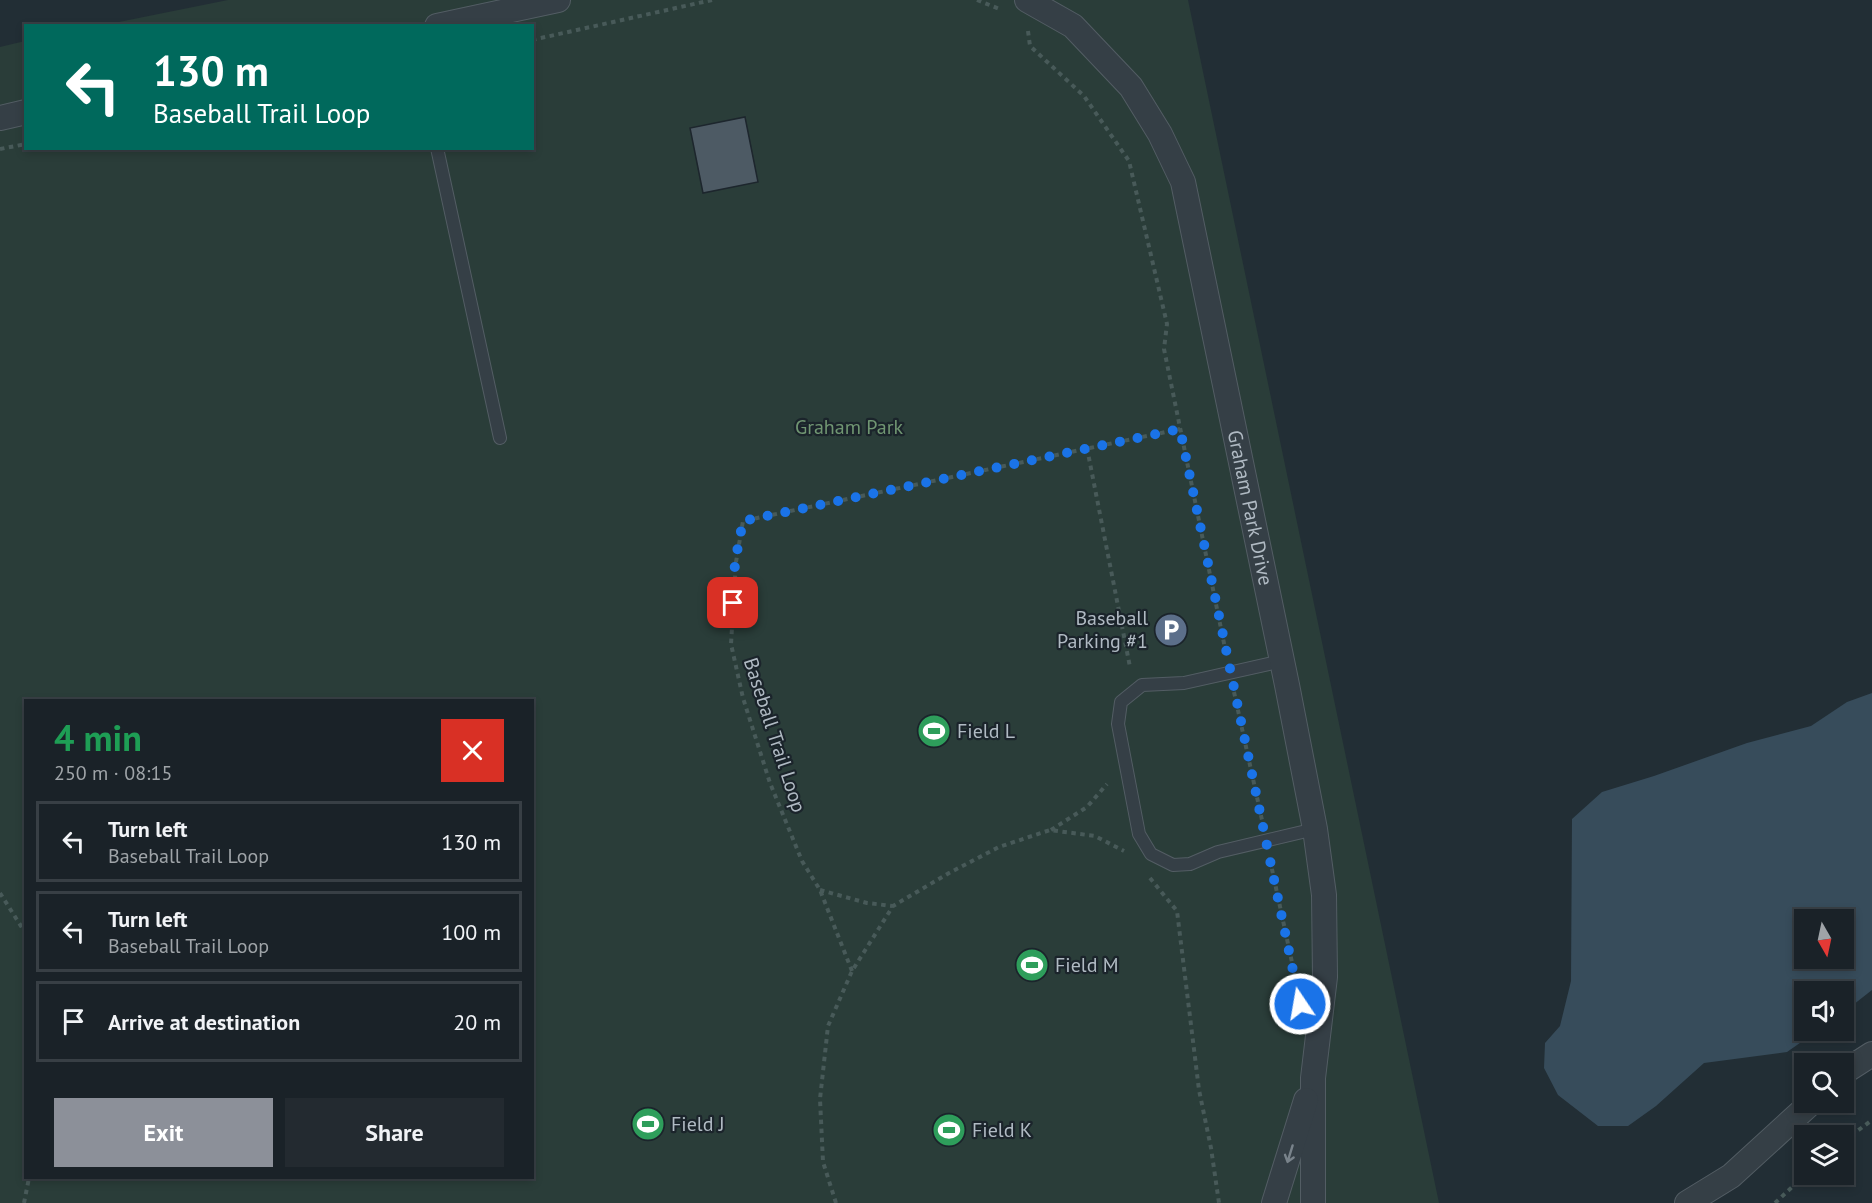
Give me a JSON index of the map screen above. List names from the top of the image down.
{
  "streets": {
    "street": ["Graham Park Drive"],
    "path": ["Baseball Trail Loop"]
  },
  "parks": ["Graham Park"],
  "places": {
    "parking": ["Baseball Parking #1"],
    "sports": [
      "Field L",
      "Field M",
      "Field J",
      "Field K"
    ]
  },
  "north": "bottom",
  "page": {
    "turn": ["130 m", "Baseball Trail Loop"],
    "heading": ["4 min", "250 m · 08:15"],
    "list": [
      {
        "name": "Turn left",
        "note": "Baseball Trail Loop",
        "value": "130 m"
      },
      {
        "name": "Turn left",
        "note": "Baseball Trail Loop",
        "value": "100 m"
      },
      {
        "name": "Arrive at destination",
        "value": "20 m"
      }
    ],
    "buttons": ["Exit", "Share"]
  }
}
